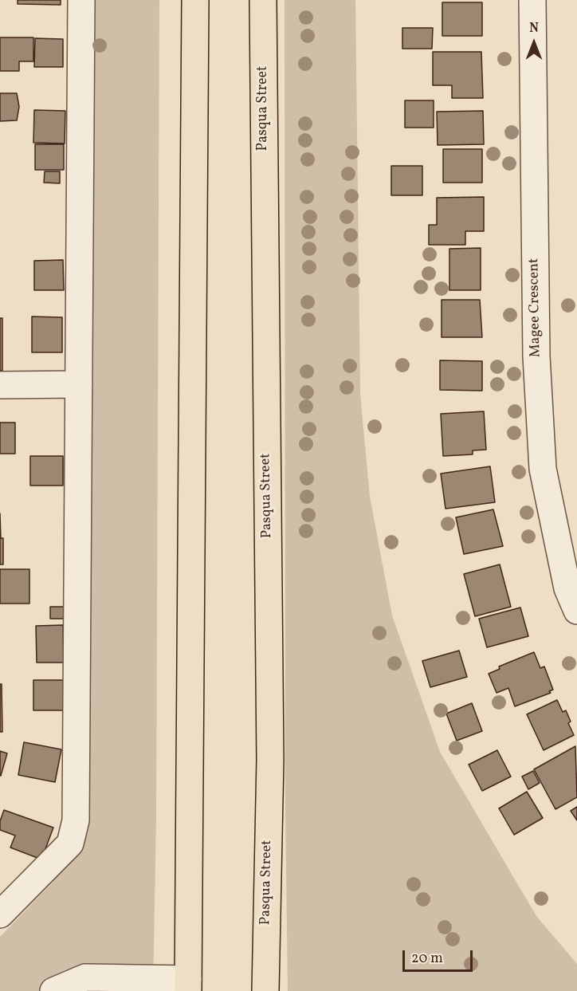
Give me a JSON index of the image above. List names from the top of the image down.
{
  "streets": {
    "main road": ["Pasqua Street"],
    "street": ["Magee Crescent"]
  },
  "scale_bar": "20 m",
  "north": "top"
}
